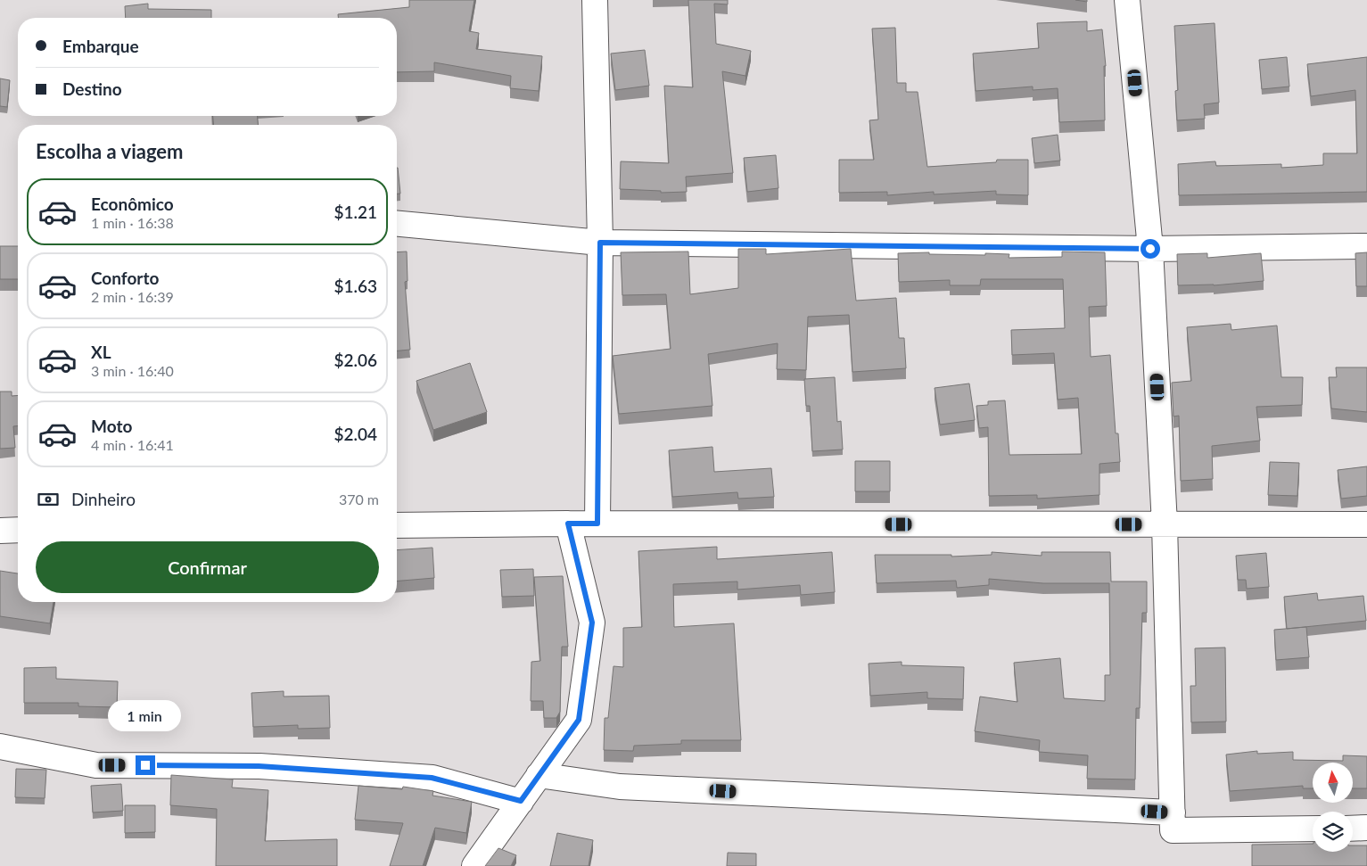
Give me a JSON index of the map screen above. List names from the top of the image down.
{
  "north": "top",
  "page": {
    "banner": ["Embarque", "Destino"],
    "heading": "Escolha a viagem",
    "list": [
      {
        "name": "Econômico",
        "note": "1 min · 16:38",
        "value": "$1.21"
      },
      {
        "name": "Conforto",
        "note": "2 min · 16:39",
        "value": "$1.63"
      },
      {
        "name": "XL",
        "note": "3 min · 16:40",
        "value": "$2.06"
      },
      {
        "name": "Moto",
        "note": "4 min · 16:41",
        "value": "$2.04"
      }
    ],
    "pay": ["Dinheiro", "370 m"],
    "buttons": "Confirmar",
    "bubble": "1 min"
  }
}
